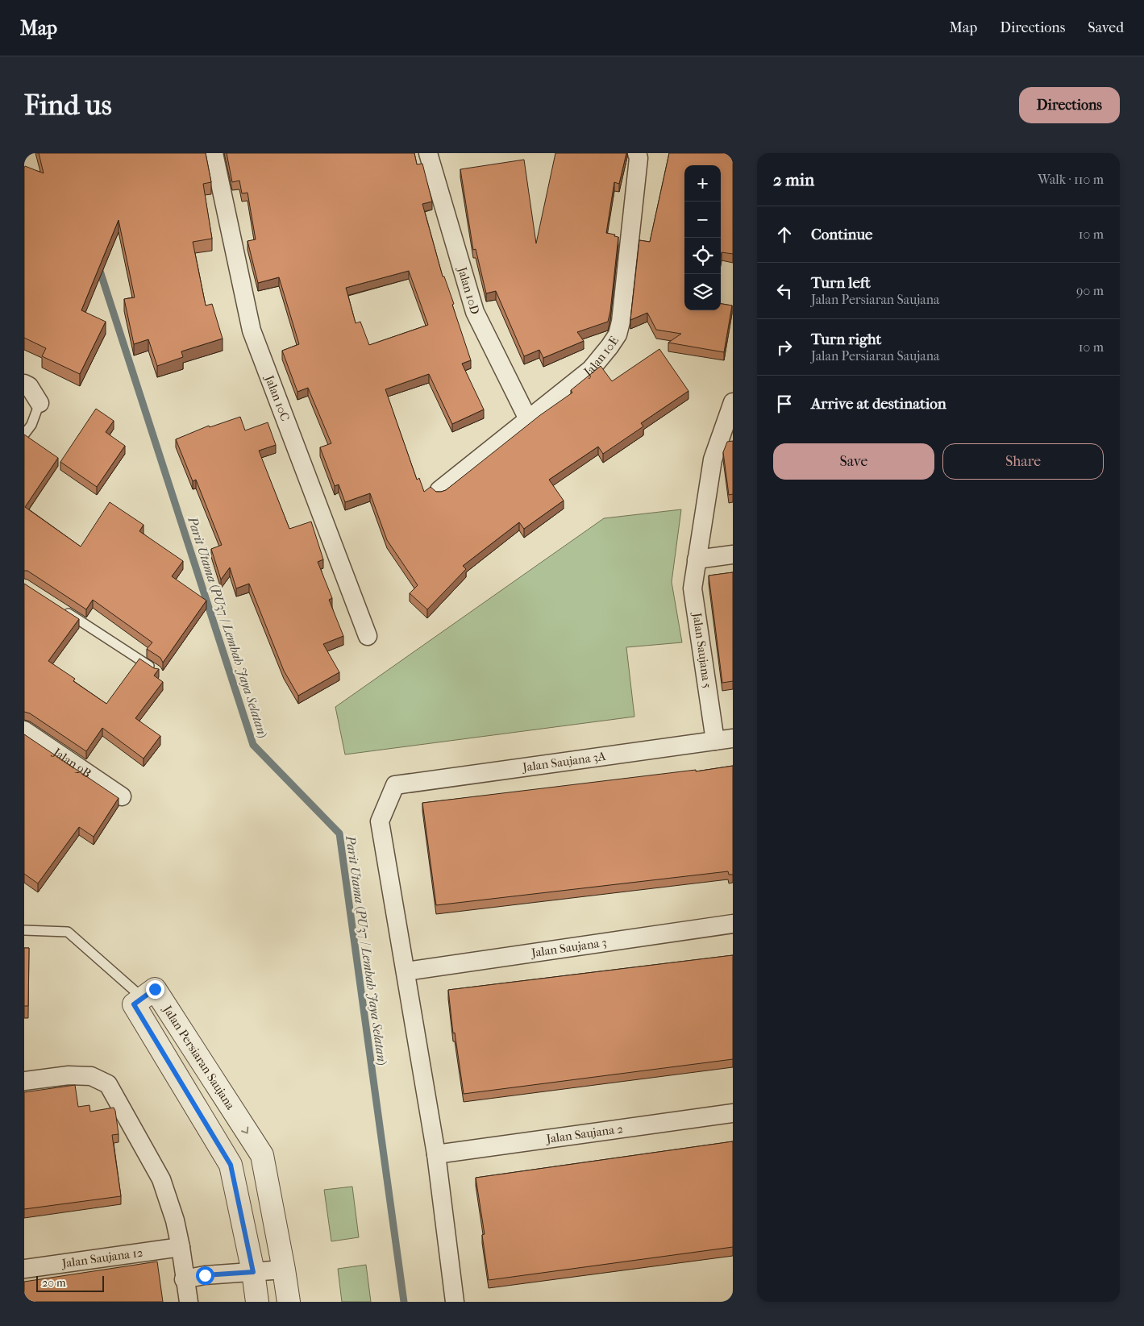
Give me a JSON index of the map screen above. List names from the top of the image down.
{
  "streets": {
    "street": [
      "Jalan 10D",
      "Jalan 10E",
      "Jalan 10C",
      "Jalan Saujana 5",
      "Jalan Saujana 3A",
      "Jalan 9B",
      "Jalan Saujana 3",
      "Jalan Persiaran Saujana",
      "Jalan Saujana 2",
      "Jalan Saujana 12"
    ]
  },
  "crossings": [
    ["Jalan 10D", "Jalan 10E"],
    ["Jalan Saujana 5", "Jalan Saujana 3A"],
    ["Jalan Saujana 3A", "Jalan Saujana 3"]
  ],
  "water": ["Parit Utama (PU37 / Lembah Jaya Selatan)"],
  "scale_bar": "20 m",
  "page": {
    "header": "Map",
    "nav": ["Map", "Directions", "Saved"],
    "buttons": [
      "Directions",
      ["Save", "Share"]
    ],
    "title": "Find us",
    "heading": ["2 min", "Walk · 110 m"],
    "map_buttons": ["+", "−"],
    "list": [
      ["Continue", "10 m"],
      ["Turn left", "Jalan Persiaran Saujana", "90 m"],
      ["Turn right", "Jalan Persiaran Saujana", "10 m"],
      "Arrive at destination"
    ],
    "scale": "20 m"
  }
}
